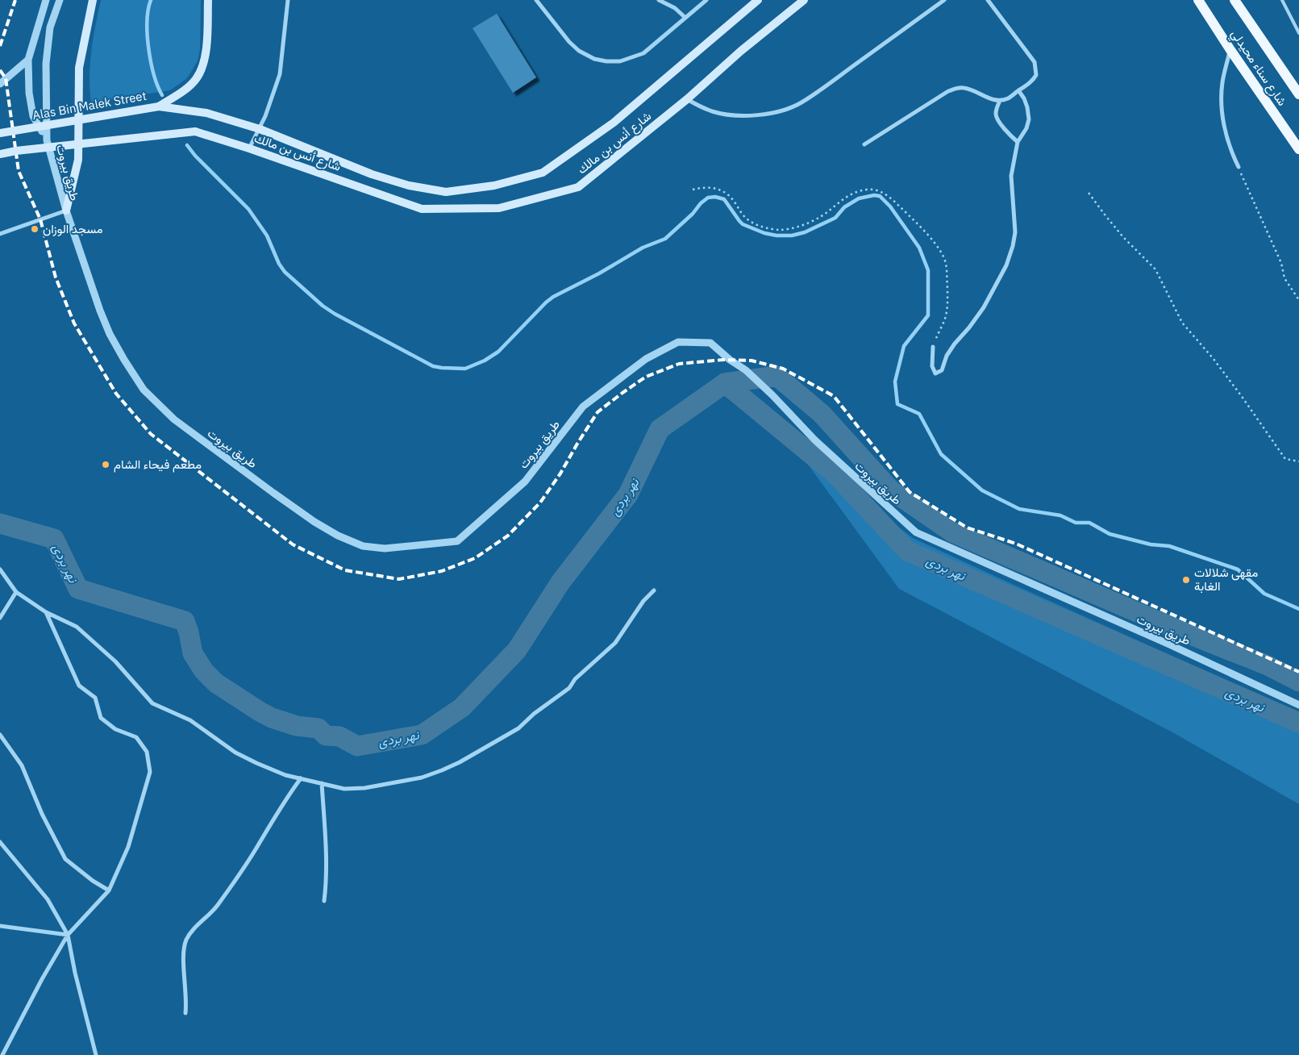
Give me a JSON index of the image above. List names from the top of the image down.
{
  "streets": {
    "main road": ["شارع سناء محيدلي", "Alas Bin Malek Street", "شارع أنس بن مالك"],
    "street": ["طريق بيروت"]
  },
  "crossings": [
    ["Alas Bin Malek Street", "شارع أنس بن مالك"]
  ],
  "water": ["نهر بردى"],
  "places": ["مسجد الوزان", "مطعم فيحاء الشام", "مقهى شلالات الغابة"]
}
